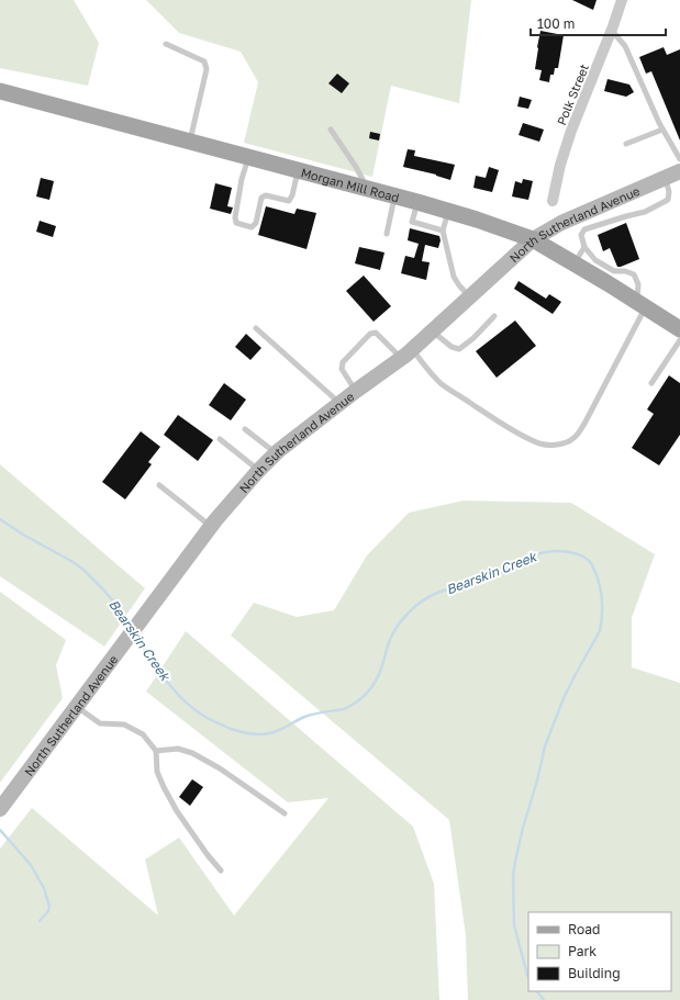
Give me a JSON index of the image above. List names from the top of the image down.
{
  "streets": {
    "main road": ["Morgan Mill Road"],
    "street": ["Polk Street", "North Sutherland Avenue"]
  },
  "crossings": [
    ["Morgan Mill Road", "North Sutherland Avenue"]
  ],
  "water": ["Bearskin Creek"],
  "legend": ["Road", "Park", "Building"],
  "scale_bar": "100 m"
}
